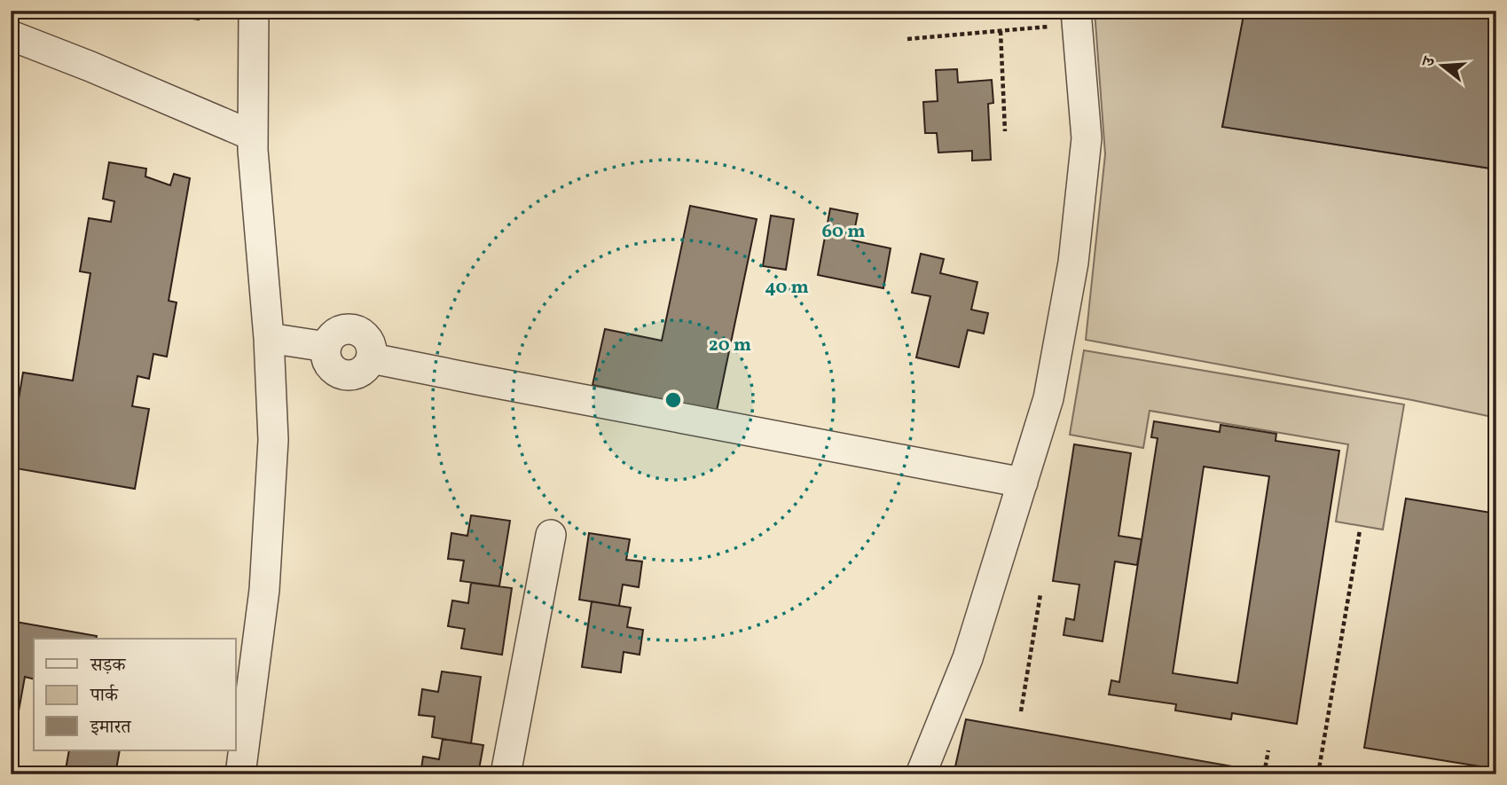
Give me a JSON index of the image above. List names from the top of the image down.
{
  "legend": ["सड़क", "पार्क", "इमारत"],
  "north": "left",
  "rings": ["60 m", "40 m", "20 m"]
}
